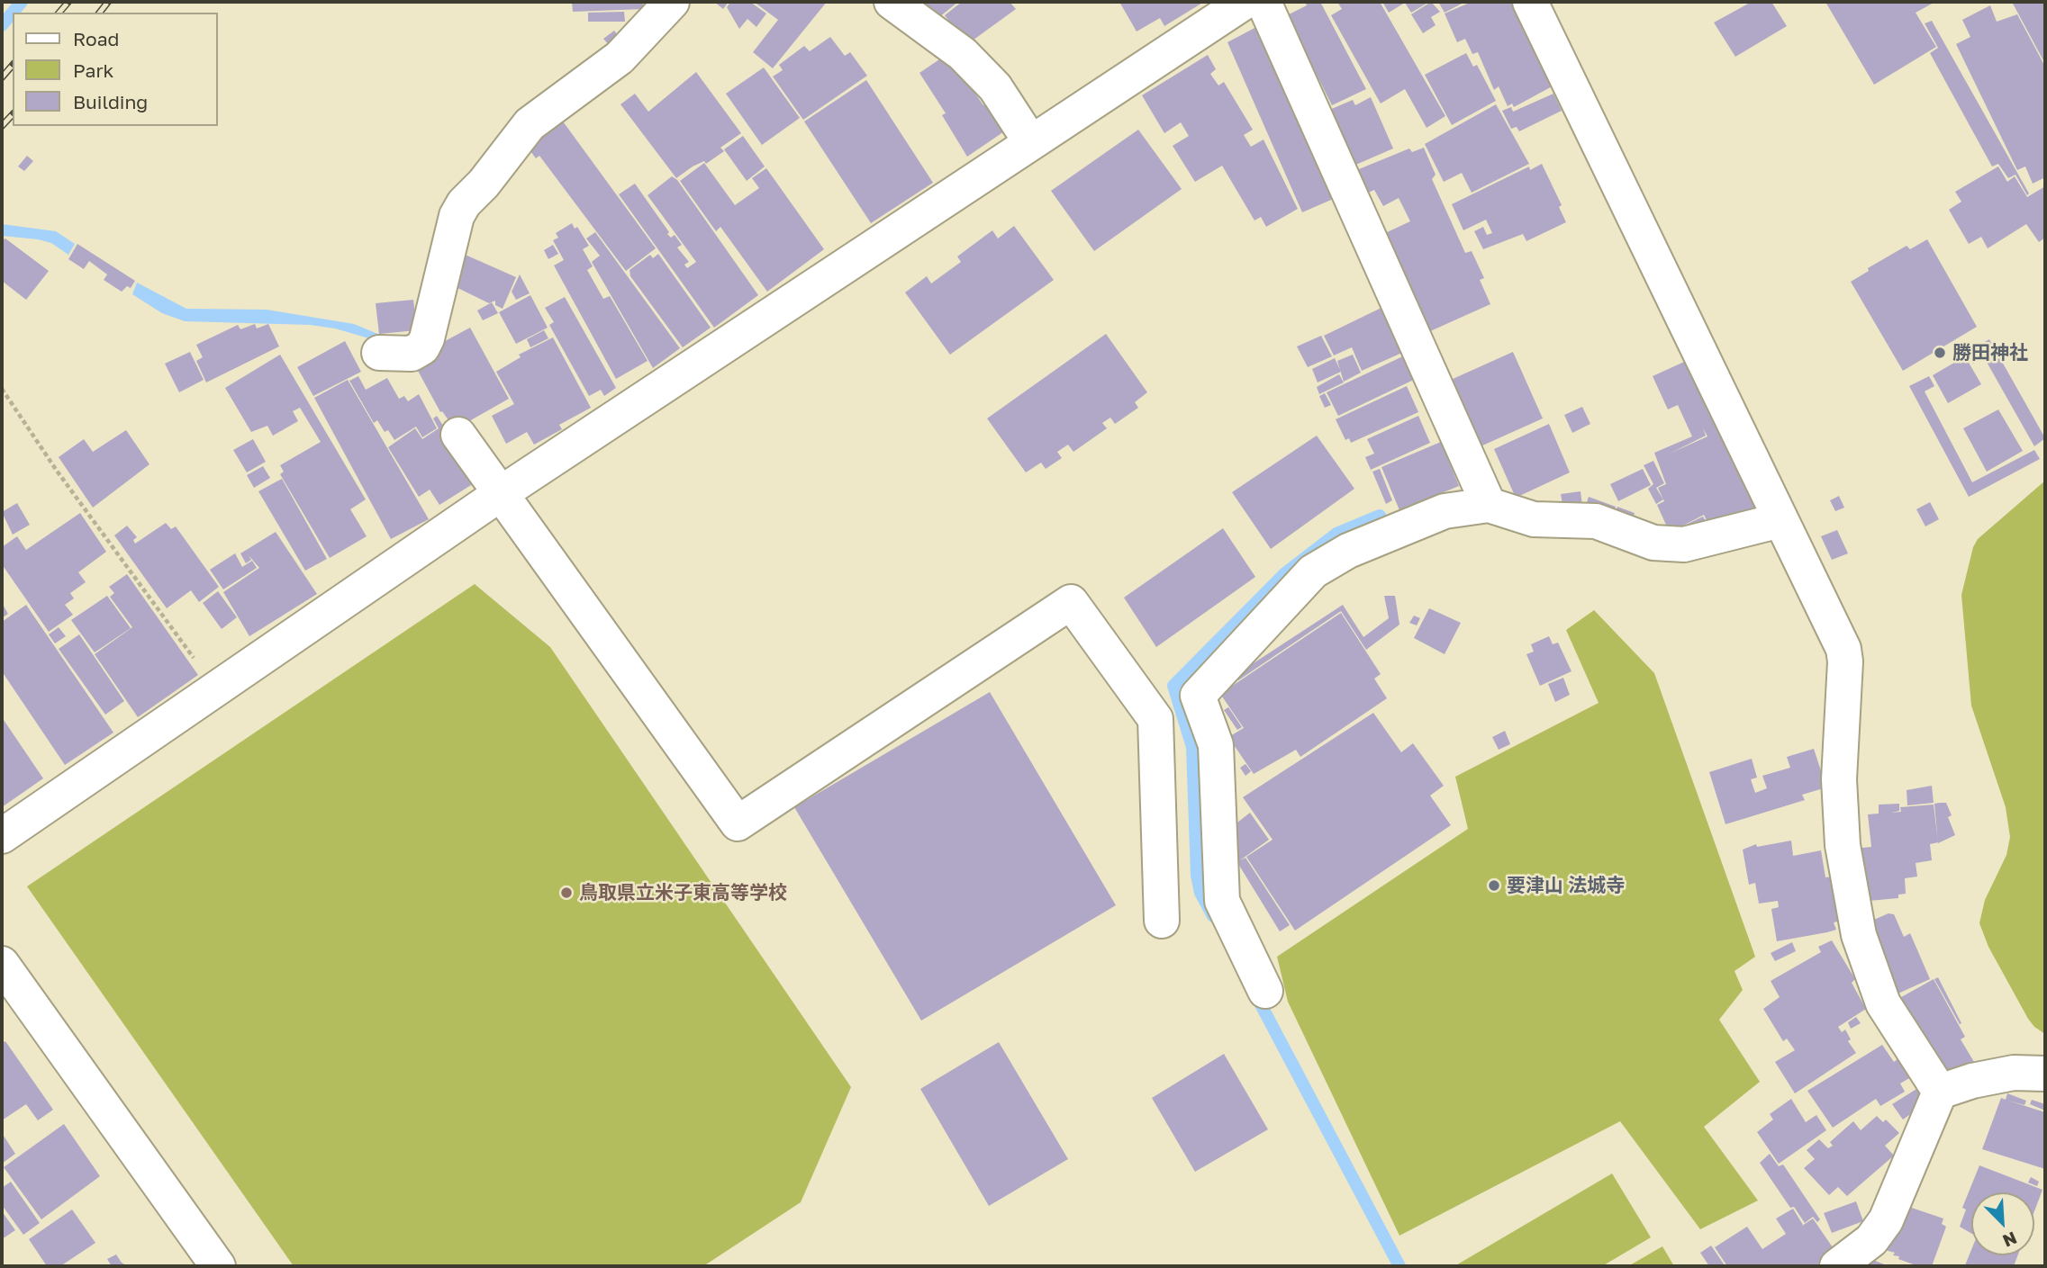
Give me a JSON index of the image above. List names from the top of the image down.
{
  "places": ["勝田神社", "要津山 法城寺", "鳥取県立米子東高等学校"],
  "legend": ["Road", "Park", "Building"],
  "north": "bottom right"
}
